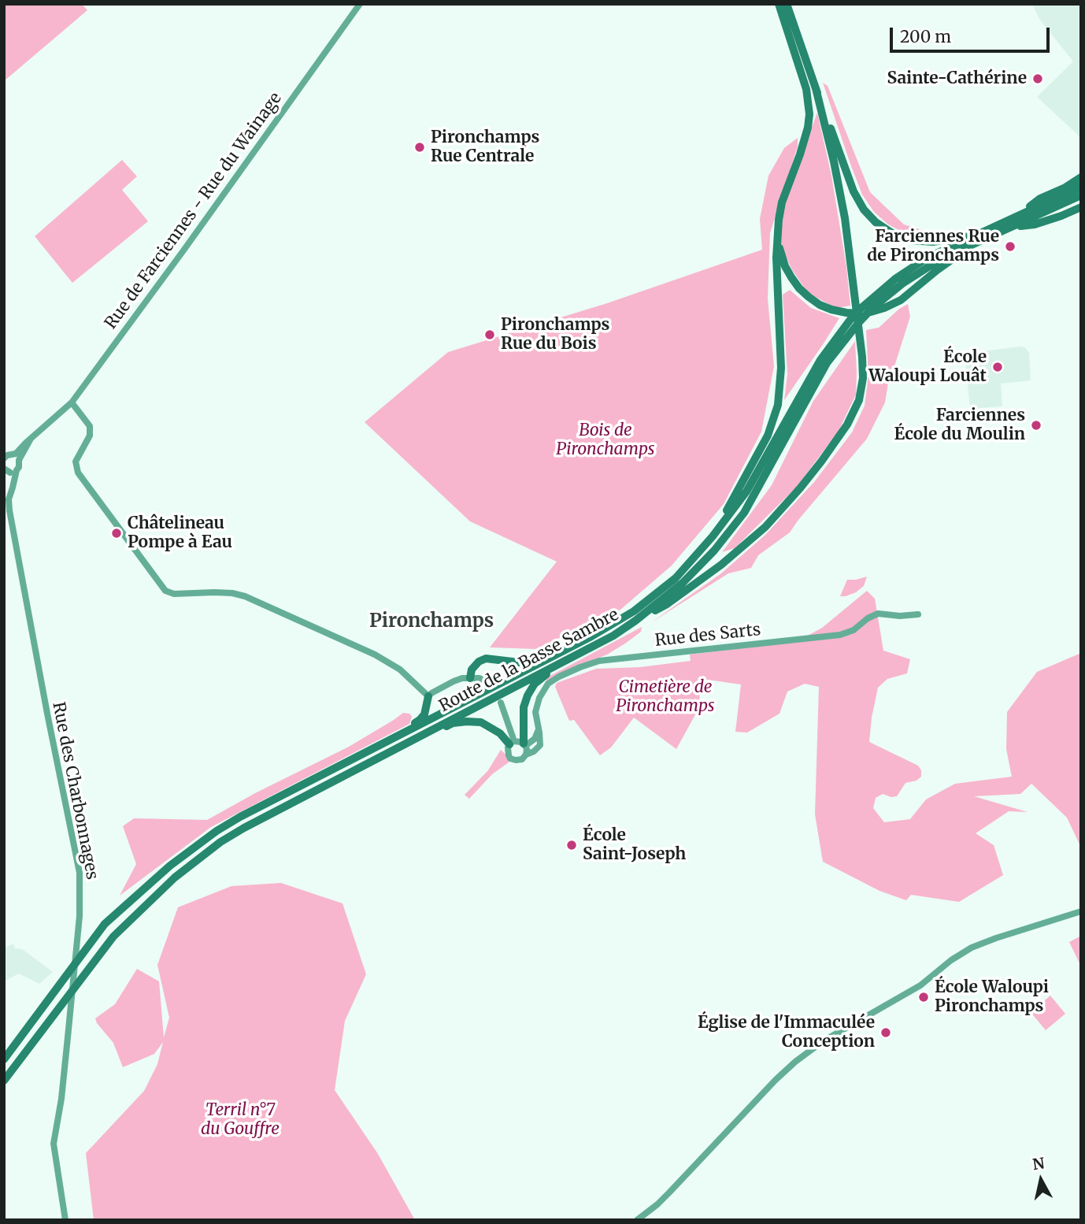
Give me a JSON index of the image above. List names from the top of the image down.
{
  "streets": {
    "highway": ["Route de la Basse Sambre"],
    "street": ["Rue de Farciennes - Rue du Wainage", "Rue des Sarts", "Rue des Charbonnages"]
  },
  "districts": ["Pironchamps"],
  "parks": ["Bois de Pironchamps", "Cimetière de Pironchamps", "Terril n°7 du Gouffre"],
  "places": [
    "Sainte-Cathérine",
    "Pironchamps Rue Centrale",
    "Farciennes Rue de Pironchamps",
    "Pironchamps Rue du Bois",
    "École Waloupi Louât",
    "Farciennes École du Moulin",
    "Châtelineau Pompe à Eau",
    "École Saint-Joseph",
    "École Waloupi Pironchamps",
    "Église de l'Immaculée Conception"
  ],
  "scale_bar": "200 m",
  "north": "top"
}
